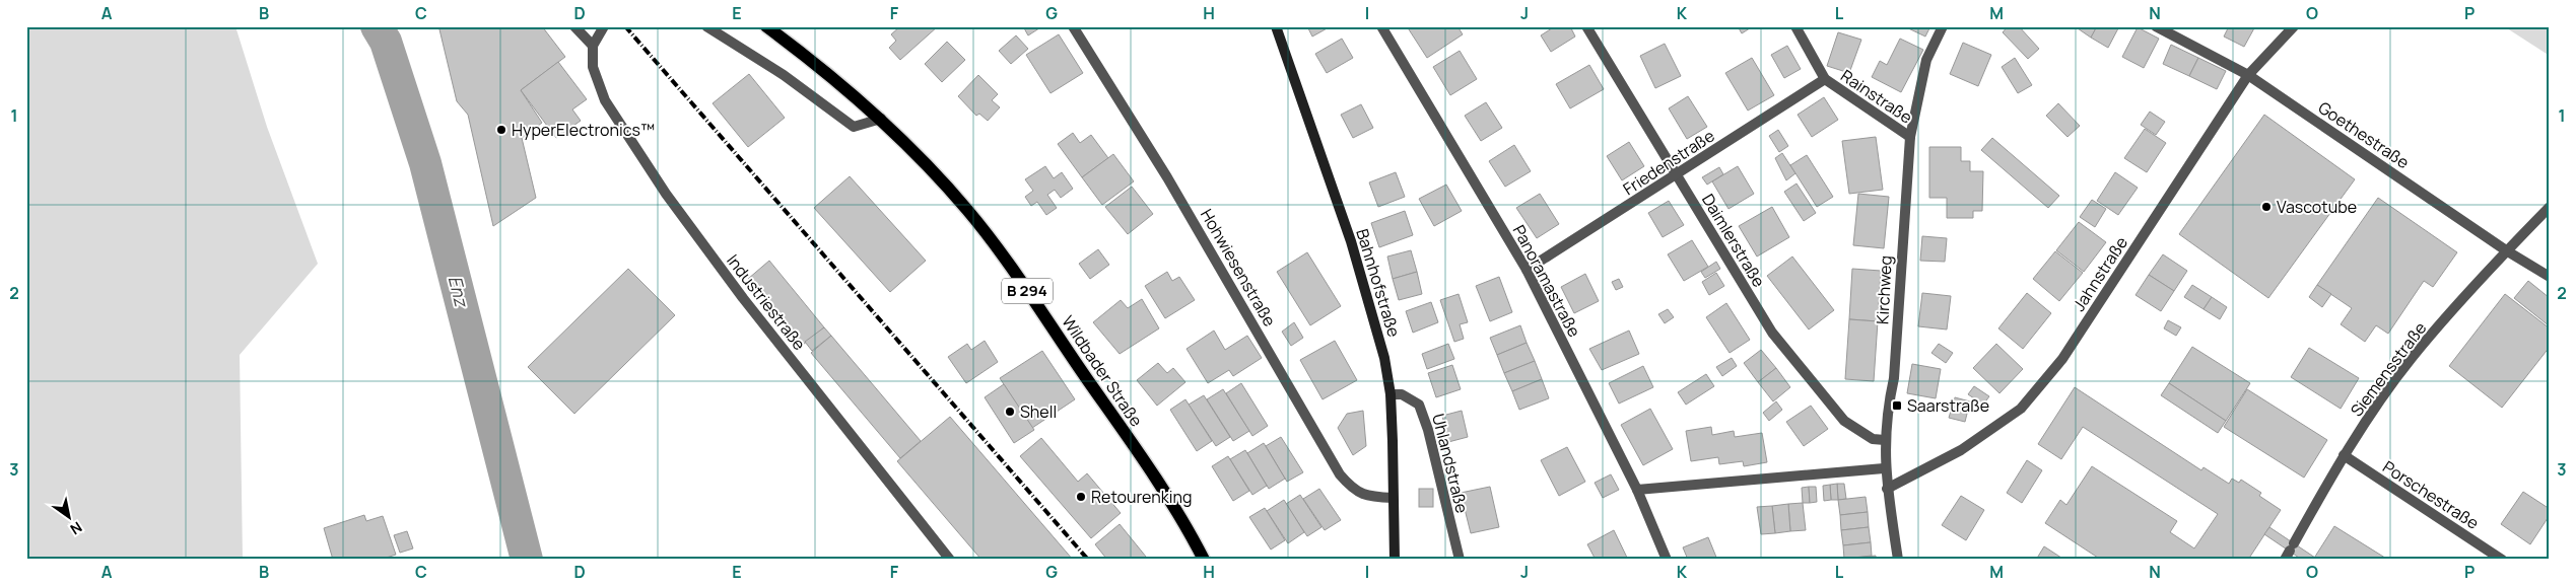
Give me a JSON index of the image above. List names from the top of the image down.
{
  "streets": {
    "main road": ["Bahnhofstraße", "B 294", "Wildbader Straße"],
    "street": [
      "Rainstraße",
      "Goethestraße",
      "Friedenstraße",
      "Daimlerstraße",
      "Hohwiesenstraße",
      "Jahnstraße",
      "Panoramastraße",
      "Kirchweg",
      "Industriestraße",
      "Siemensstraße",
      "Uhlandstraße",
      "Porschestraße"
    ]
  },
  "crossings": [
    ["Rainstraße", "Friedenstraße"],
    ["Rainstraße", "Kirchweg"],
    ["Goethestraße", "Jahnstraße"],
    ["Goethestraße", "Siemensstraße"],
    ["Friedenstraße", "Daimlerstraße"],
    ["Friedenstraße", "Panoramastraße"],
    ["Daimlerstraße", "Kirchweg"],
    ["Hohwiesenstraße", "Bahnhofstraße"],
    ["Jahnstraße", "Kirchweg"],
    ["Bahnhofstraße", "Uhlandstraße"],
    ["Siemensstraße", "Porschestraße"]
  ],
  "water": ["Enz"],
  "places": {
    "other": [
      "HyperElectronics™",
      "Vascotube",
      "Shell",
      "Retourenking"
    ],
    "transit": ["Saarstraße"]
  },
  "north": "bottom right",
  "grid": {
    "columns": [
      "A",
      "B",
      "C",
      "D",
      "E",
      "F",
      "G",
      "H",
      "I",
      "J",
      "K",
      "L",
      "M",
      "N",
      "O",
      "P"
    ],
    "rows": ["1", "2", "3"]
  }
}
